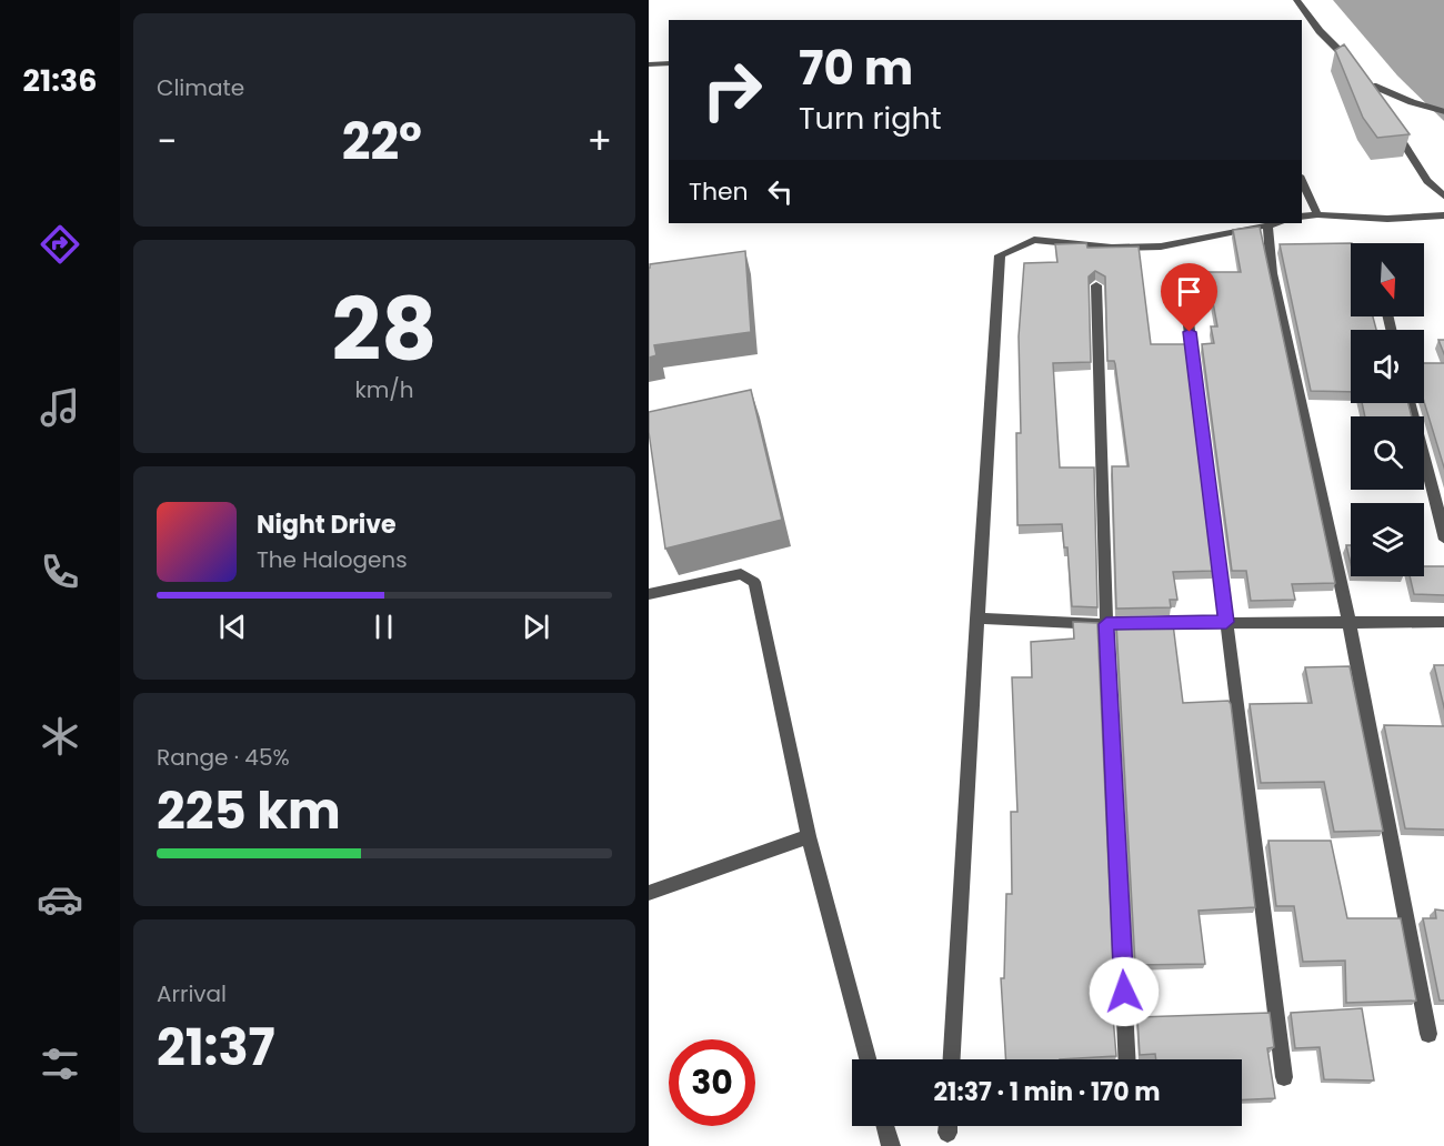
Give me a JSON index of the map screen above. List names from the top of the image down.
{
  "north": "bottom",
  "page": {
    "tabs": "21:36",
    "tile": [
      "Climate",
      ["28", "km/h"],
      ["Range · 45%", "225 km"],
      ["Arrival", "21:37"]
    ],
    "turn": ["70 m", "Turn right"],
    "heat": ["−", "22°", "+"],
    "then": "Then",
    "song": ["Night Drive", "The Halogens"],
    "limit": "30",
    "trip": "21:37 · 1 min · 170 m"
  }
}
